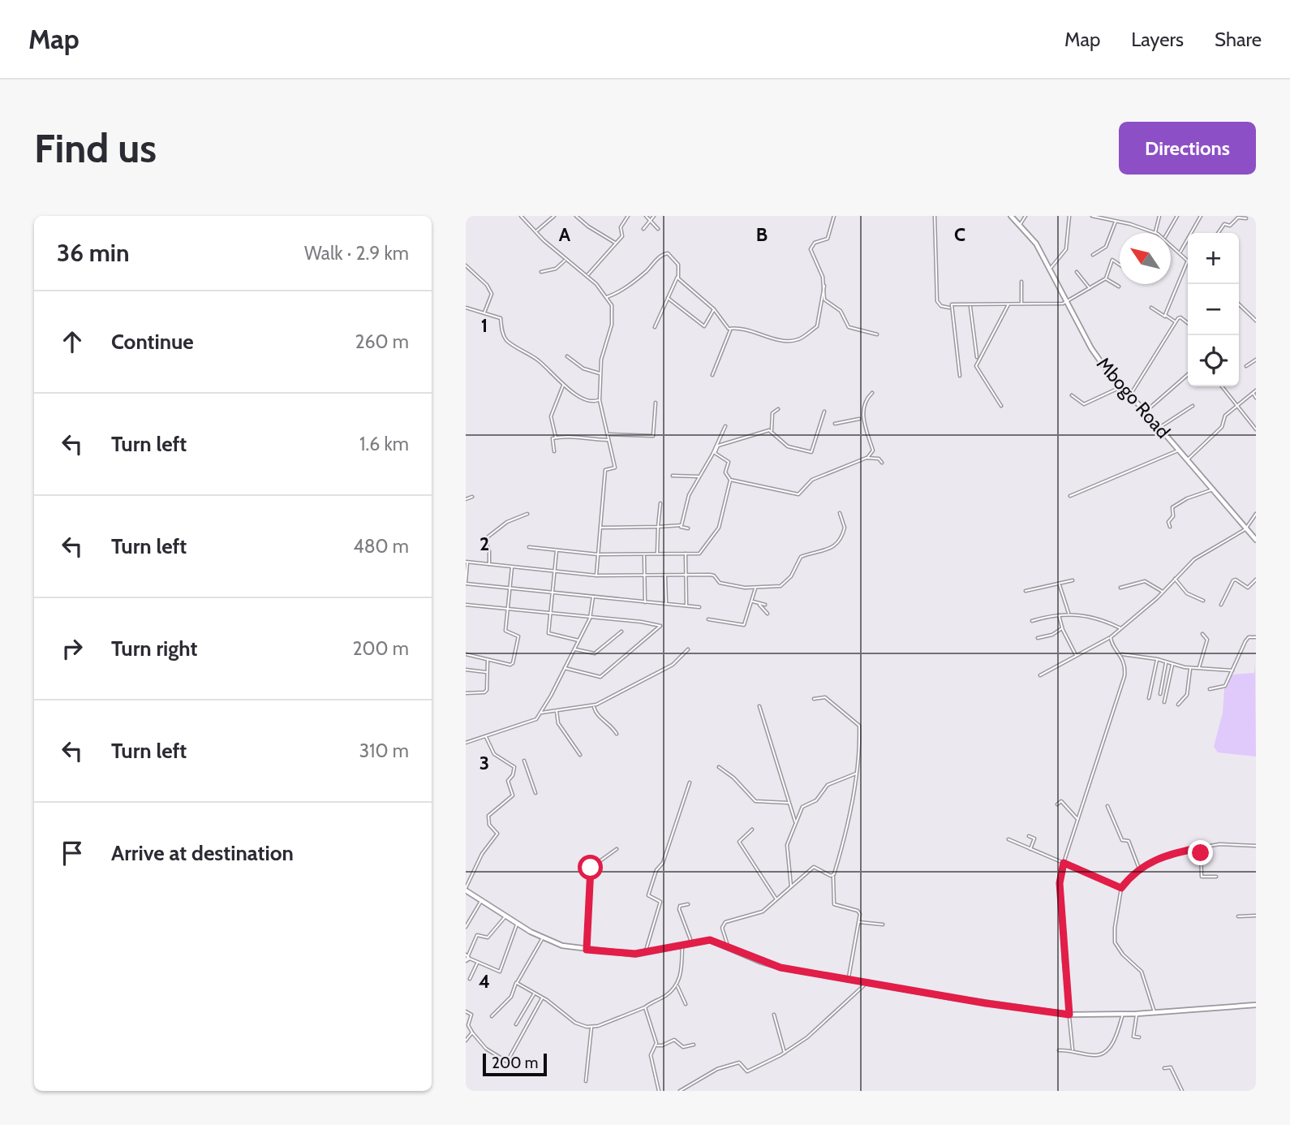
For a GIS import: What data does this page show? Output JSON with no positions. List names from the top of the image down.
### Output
{
  "streets": {
    "street": ["Mbogo Road"]
  },
  "scale_bar": "200 m",
  "north": "top left",
  "page": {
    "header": "Map",
    "nav": ["Map", "Layers", "Share"],
    "buttons": "Directions",
    "title": "Find us",
    "heading": ["36 min", "Walk · 2.9 km"],
    "map_buttons": ["+", "−"],
    "list": [
      ["Continue", "260 m"],
      ["Turn left", "1.6 km"],
      ["Turn left", "480 m"],
      ["Turn right", "200 m"],
      ["Turn left", "310 m"],
      "Arrive at destination"
    ],
    "scale": "200 m"
  },
  "grid": {
    "columns": ["A", "B", "C"],
    "rows": [
      "1",
      "2",
      "3",
      "4"
    ]
  }
}
